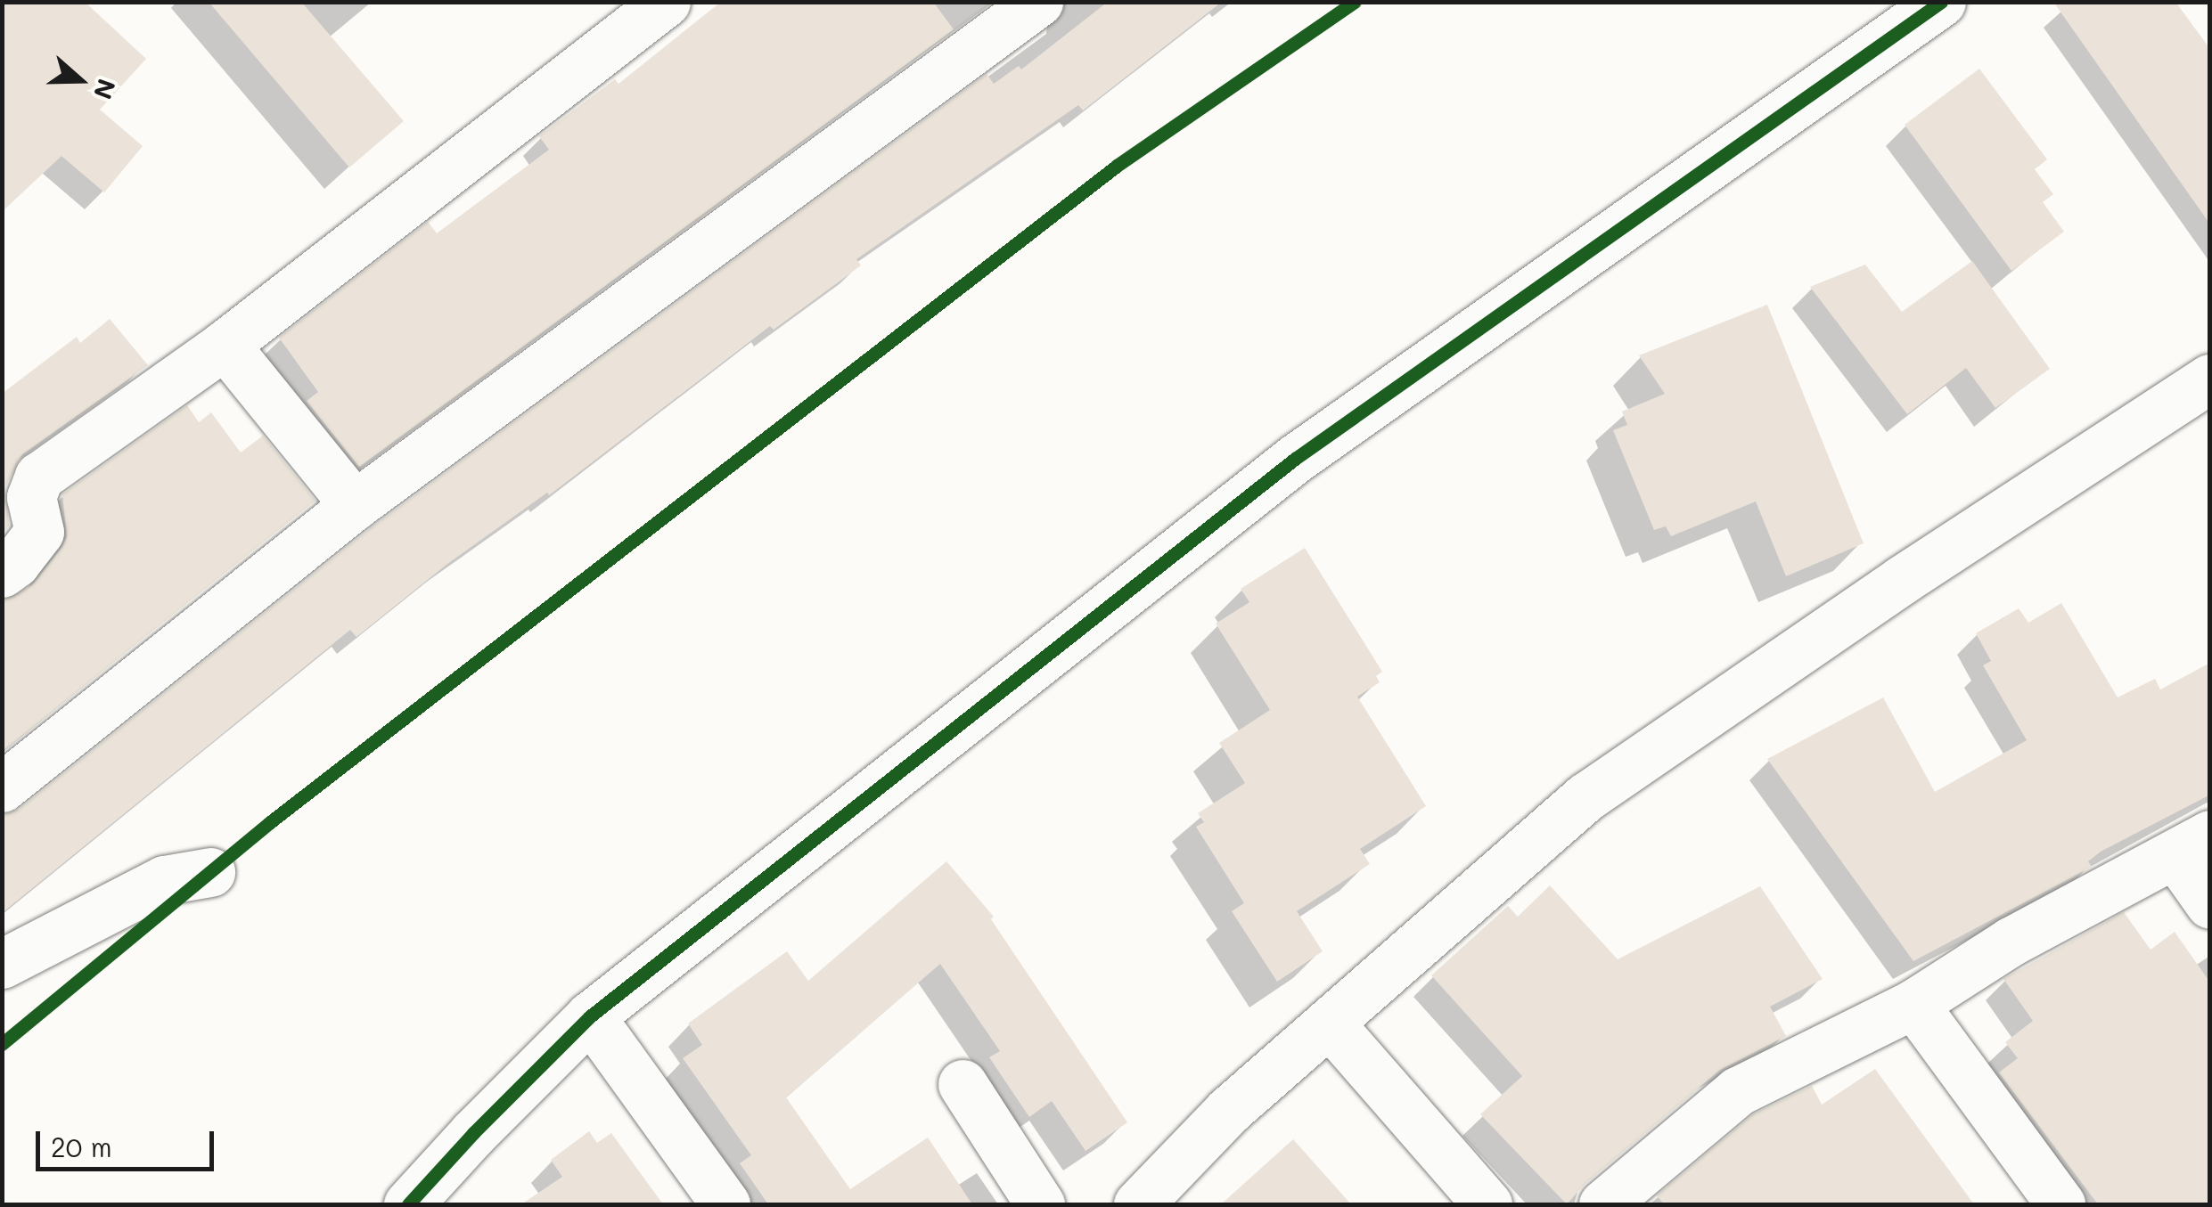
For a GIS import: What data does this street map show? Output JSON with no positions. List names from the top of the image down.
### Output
{
  "scale_bar": "20 m",
  "north": "right"
}
